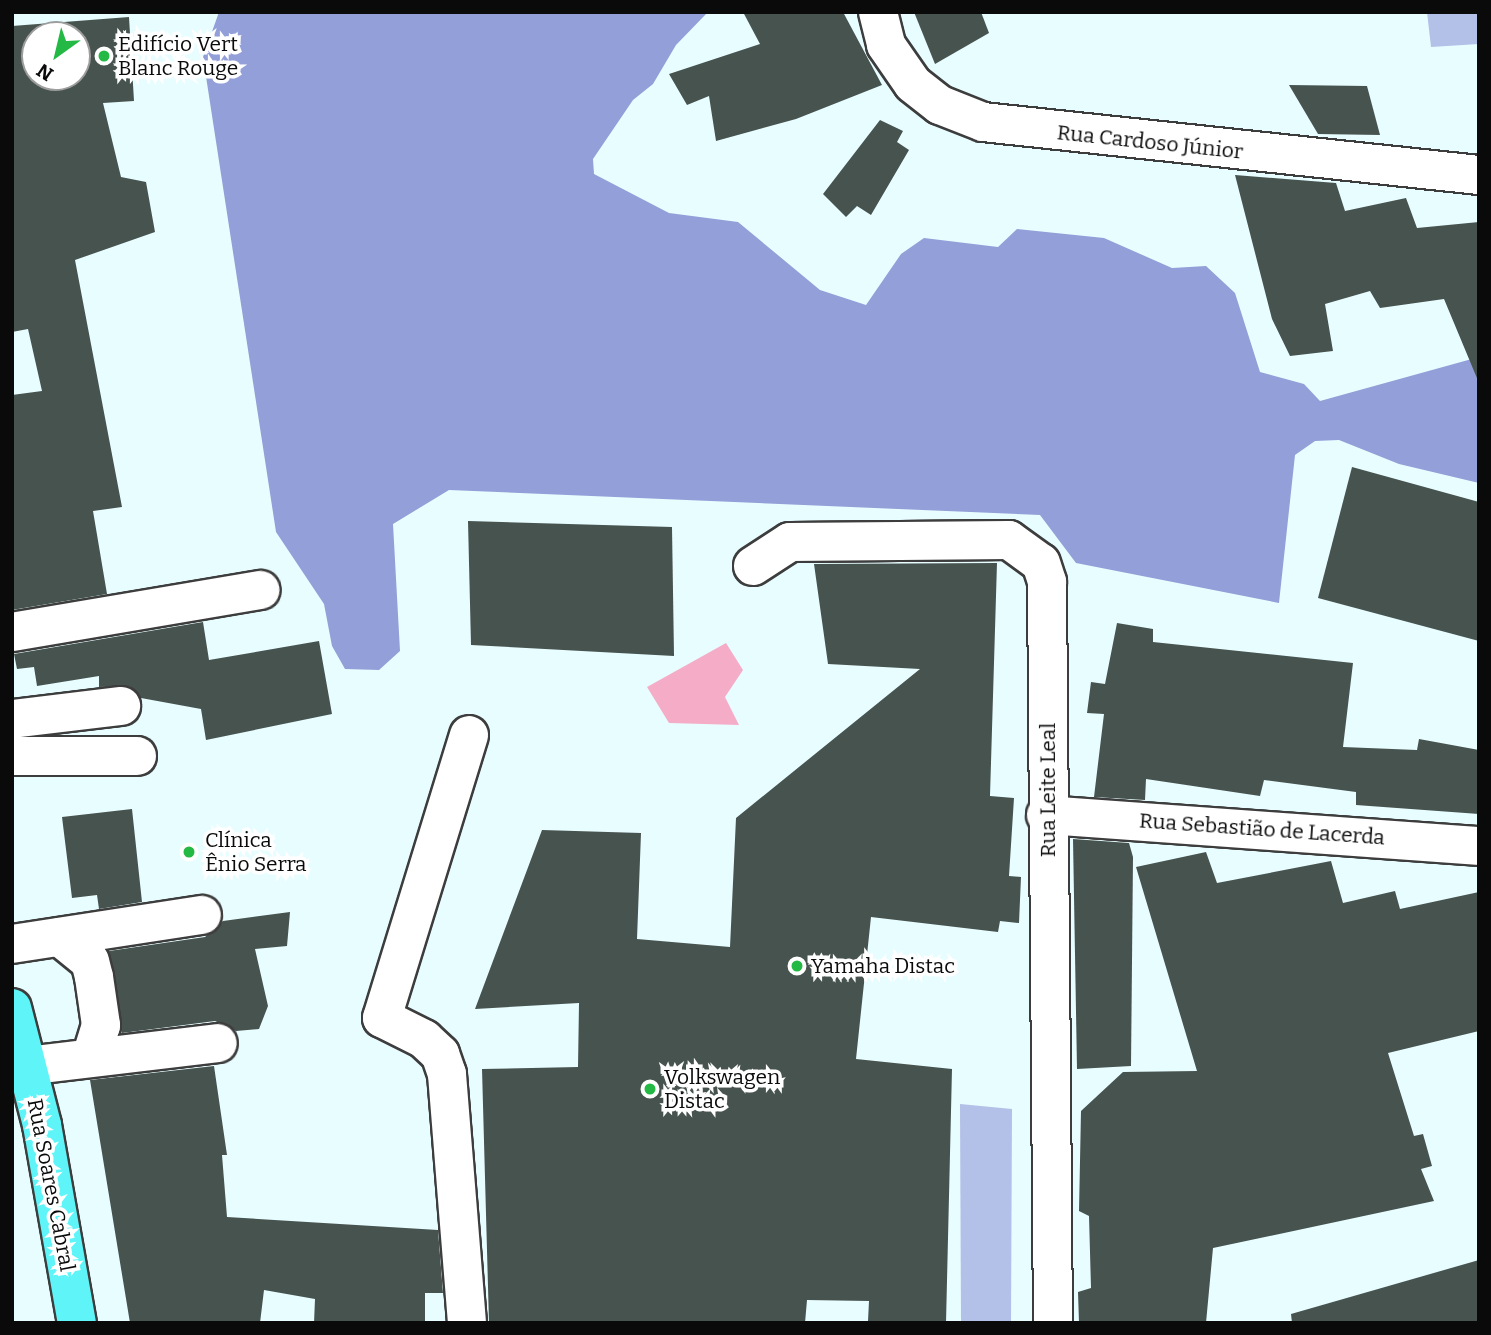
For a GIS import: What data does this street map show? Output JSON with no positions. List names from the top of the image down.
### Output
{
  "streets": {
    "main road": ["Rua Soares Cabral"],
    "street": ["Rua Cardoso Júnior", "Rua Leite Leal", "Rua Sebastião de Lacerda"]
  },
  "crossings": [
    ["Rua Leite Leal", "Rua Sebastião de Lacerda"]
  ],
  "places": [
    "Edifício Vert Blanc Rouge",
    "Clínica Ênio Serra",
    "Yamaha Distac",
    "Volkswagen Distac"
  ],
  "north": "bottom left"
}
